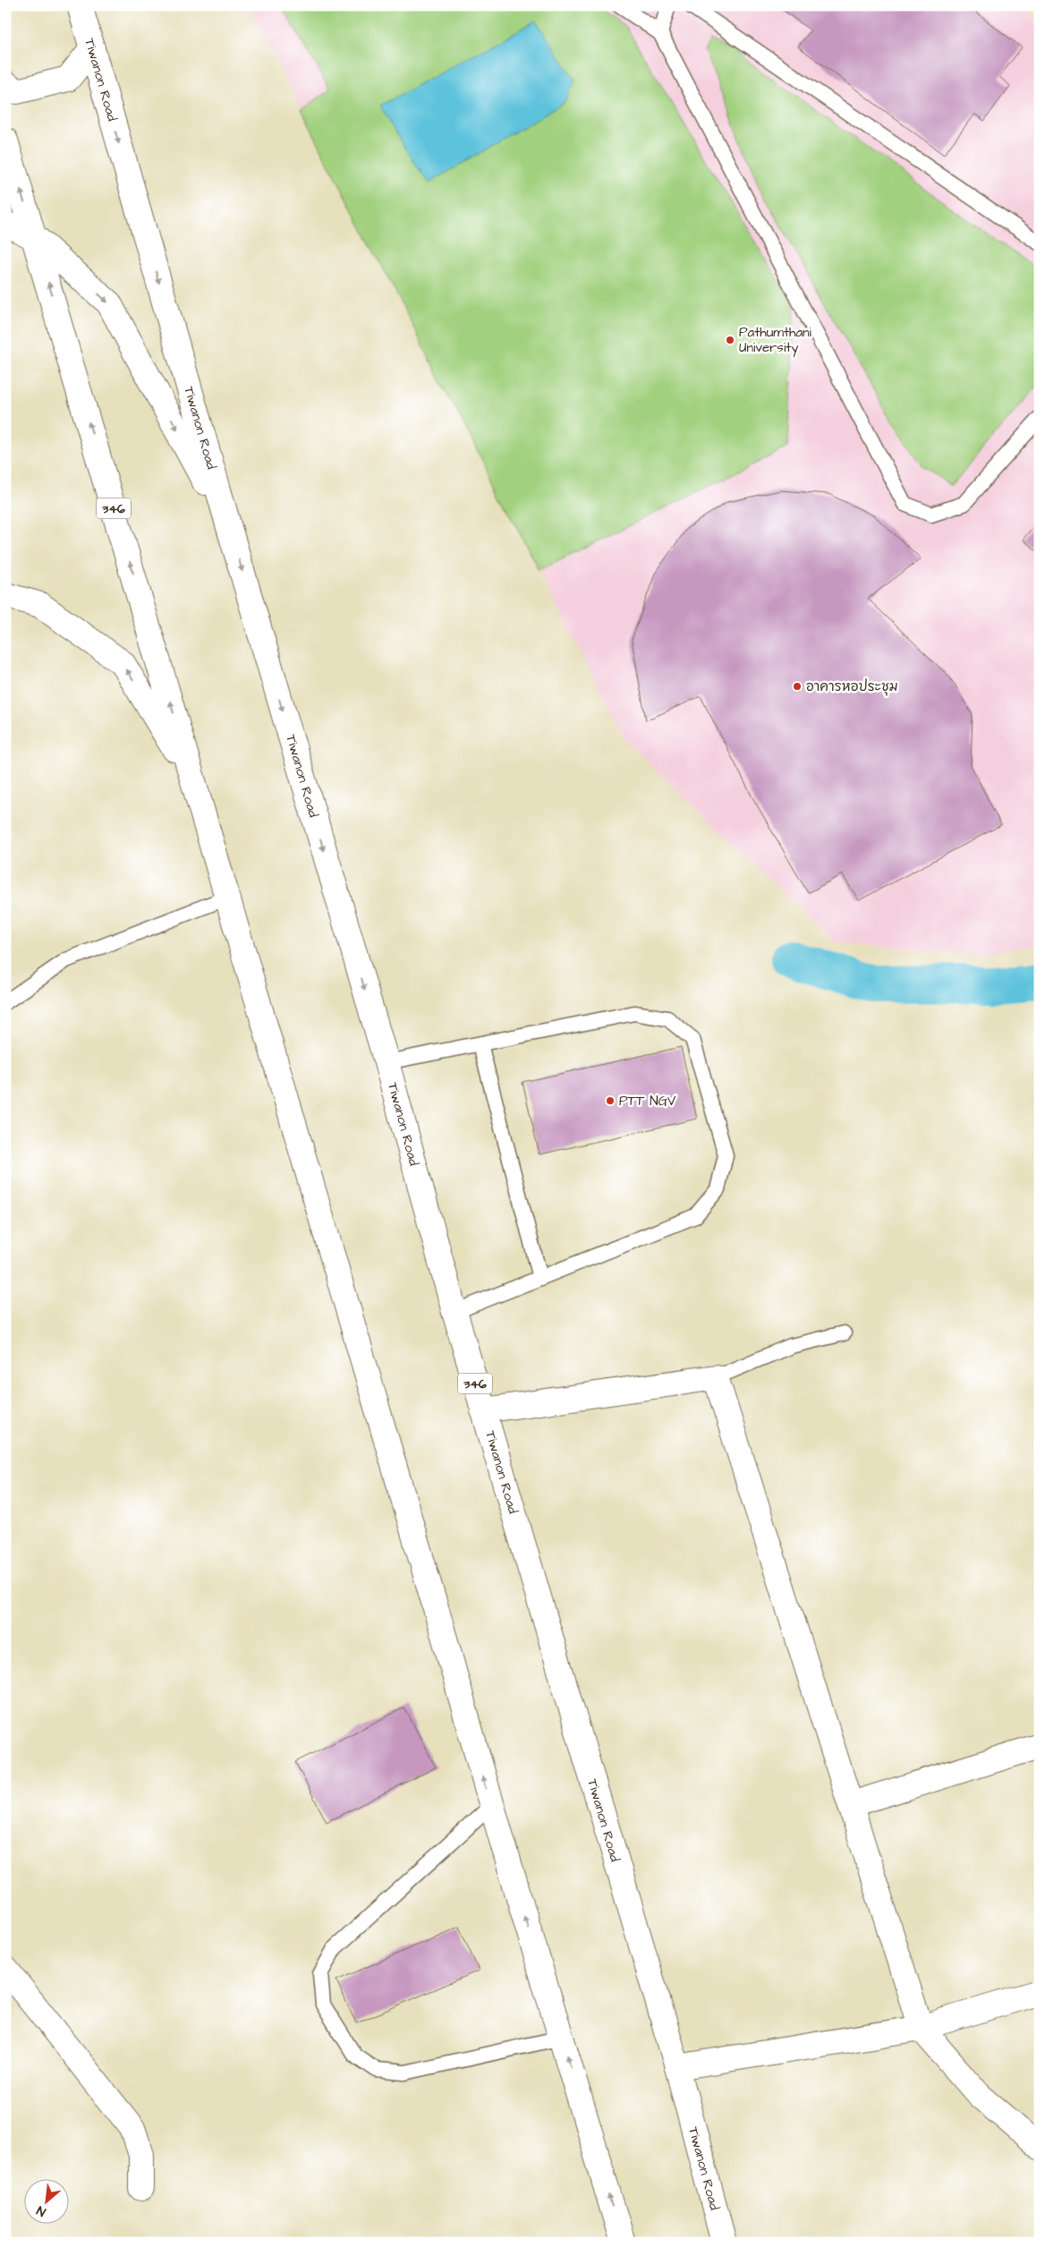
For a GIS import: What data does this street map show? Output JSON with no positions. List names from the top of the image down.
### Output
{
  "streets": {
    "main road": ["Tiwanon Road", "346"]
  },
  "places": ["Pathumthani University", "อาคารหอประชุม", "PTT NGV"],
  "north": "bottom left"
}
